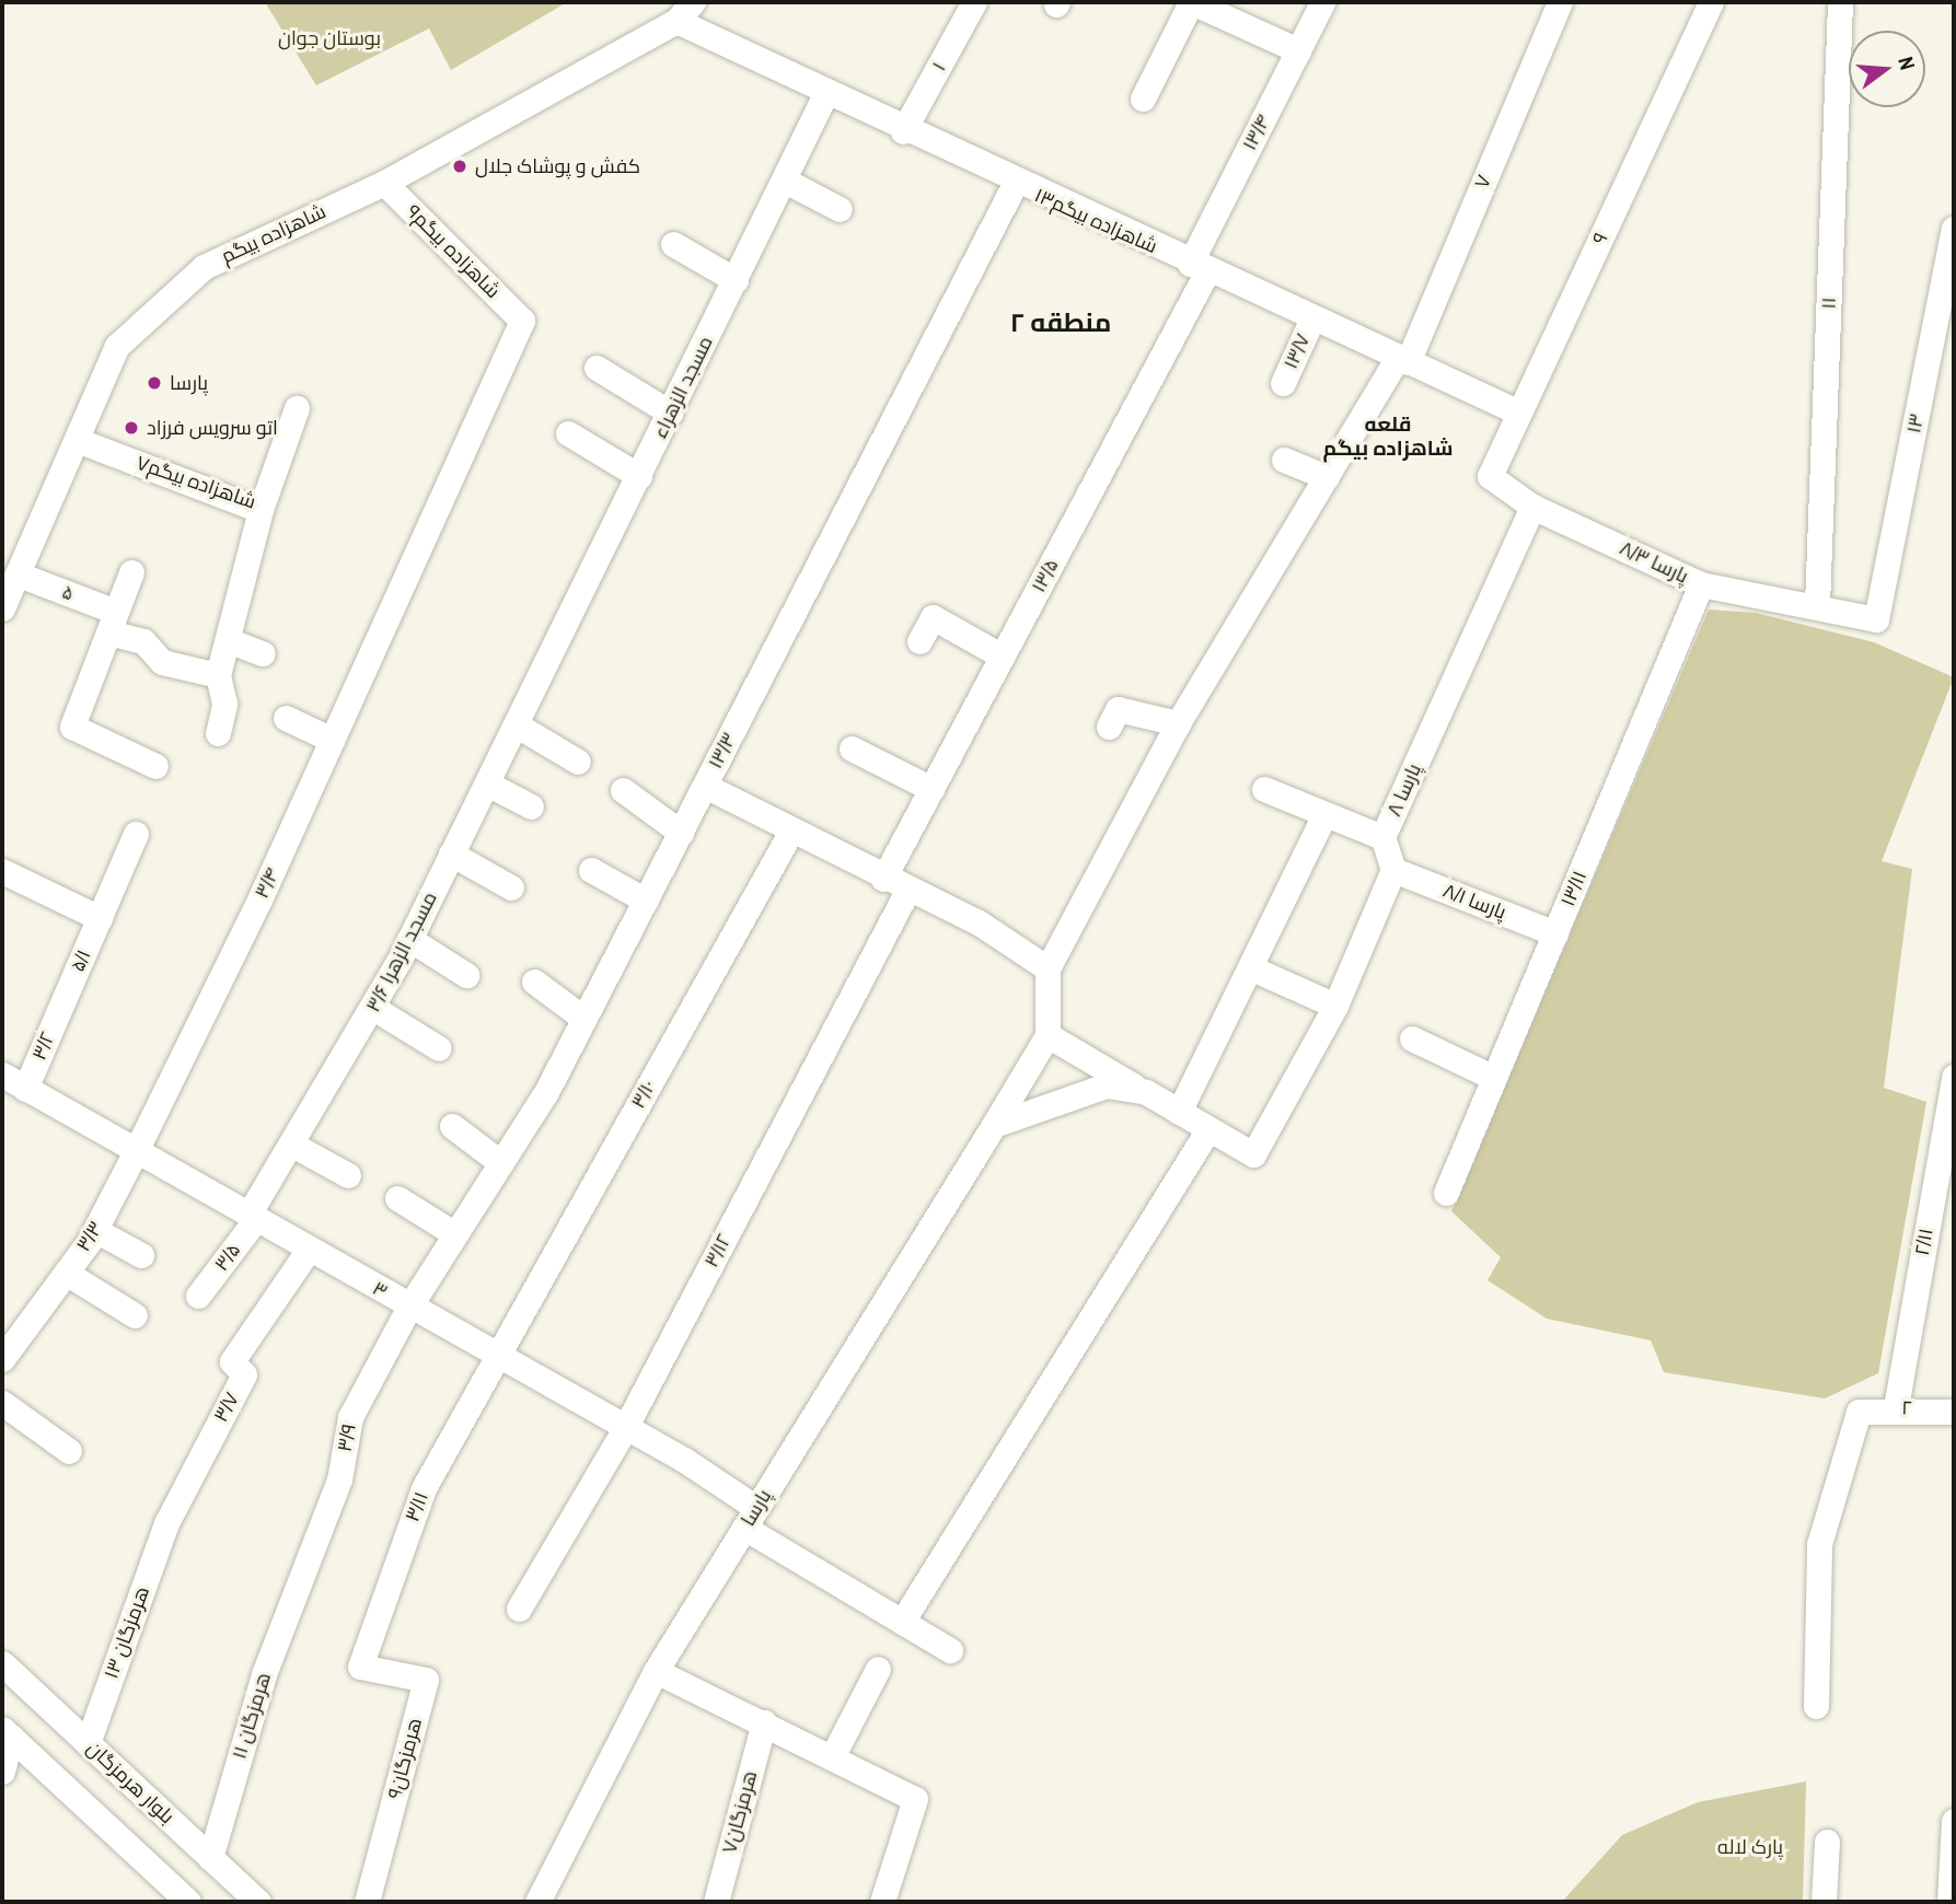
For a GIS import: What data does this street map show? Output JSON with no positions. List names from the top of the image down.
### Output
{
  "streets": {
    "street": [
      "۱",
      "۱۳/۴",
      "۷",
      "شاهزاده بیگم۱۳",
      "شاهزاده بیگم",
      "۹",
      "شاهزاده بیگم۹",
      "۱۱",
      "۱۳/۷",
      "مسجد الزهراء",
      "۱۳",
      "شاهزاده بیگم۷",
      "۸/۳ پارسا",
      "۱۳/۵",
      "۵",
      "۱۳/۳",
      "۸ پارسا",
      "۳/۴",
      "۱۳/۱۱",
      "۸/۱ پارسا",
      "مسجد الزهرا ۳/۶",
      "۵/۱",
      "۳/۲",
      "۳/۱۰",
      "۳/۳",
      "۲/۱۱",
      "۳/۱۲",
      "۳/۵",
      "۳",
      "۳/۷",
      "۲",
      "۳/۹",
      "۳/۱۱",
      "پارسا",
      "هرمزگان ۱۳",
      "هرمزگان ۱۱",
      "هرمزگان۹",
      "بلوار هرمزگان",
      "هرمزگان۷"
    ]
  },
  "crossings": [
    ["۱", "شاهزاده بیگم۱۳"],
    ["۱۳/۴", "شاهزاده بیگم۱۳"],
    ["۱۳/۴", "۱۳/۵"],
    ["۷", "شاهزاده بیگم۱۳"],
    ["شاهزاده بیگم۱۳", "شاهزاده بیگم"],
    ["شاهزاده بیگم۱۳", "۹"],
    ["شاهزاده بیگم۱۳", "۱۳/۷"],
    ["شاهزاده بیگم۱۳", "مسجد الزهراء"],
    ["شاهزاده بیگم۱۳", "۱۳/۵"],
    ["شاهزاده بیگم۱۳", "۱۳/۳"],
    ["شاهزاده بیگم", "شاهزاده بیگم۹"],
    ["شاهزاده بیگم", "شاهزاده بیگم۷"],
    ["شاهزاده بیگم", "۵"],
    ["۹", "۸/۳ پارسا"],
    ["شاهزاده بیگم۹", "۳/۴"],
    ["۱۱", "۸/۳ پارسا"],
    ["مسجد الزهراء", "مسجد الزهرا ۳/۶"],
    ["۱۳", "۸/۳ پارسا"],
    ["۸/۳ پارسا", "۸ پارسا"],
    ["۸/۳ پارسا", "۱۳/۱۱"],
    ["۱۳/۳", "۳"],
    ["۱۳/۳", "۳/۹"],
    ["۸ پارسا", "۸/۱ پارسا"],
    ["۳/۴", "۳/۳"],
    ["۳/۴", "۳"],
    ["۱۳/۱۱", "۸/۱ پارسا"],
    ["مسجد الزهرا ۳/۶", "۳/۵"],
    ["مسجد الزهرا ۳/۶", "۳"],
    ["۵/۱", "۳/۲"],
    ["۳/۲", "۳"],
    ["۳/۱۰", "۳"],
    ["۳/۱۰", "۳/۱۱"],
    ["۳/۳", "۳"],
    ["۲/۱۱", "۲"],
    ["۳/۱۲", "۳"],
    ["۳/۵", "۳"],
    ["۳", "۳/۹"],
    ["۳", "۳/۱۱"],
    ["۳", "پارسا"],
    ["۳/۷", "هرمزگان ۱۳"],
    ["۳/۹", "هرمزگان ۱۱"],
    ["۳/۱۱", "هرمزگان۹"],
    ["هرمزگان ۱۳", "بلوار هرمزگان"],
    ["هرمزگان ۱۱", "بلوار هرمزگان"]
  ],
  "districts": ["منطقه ۲", "قلعه شاهزاده بیگم"],
  "parks": ["بوستان جوان", "پارک لاله"],
  "places": ["کفش و پوشاک جلال", "پارسا", "اتو سرویس فرزاد"],
  "north": "right"
}
